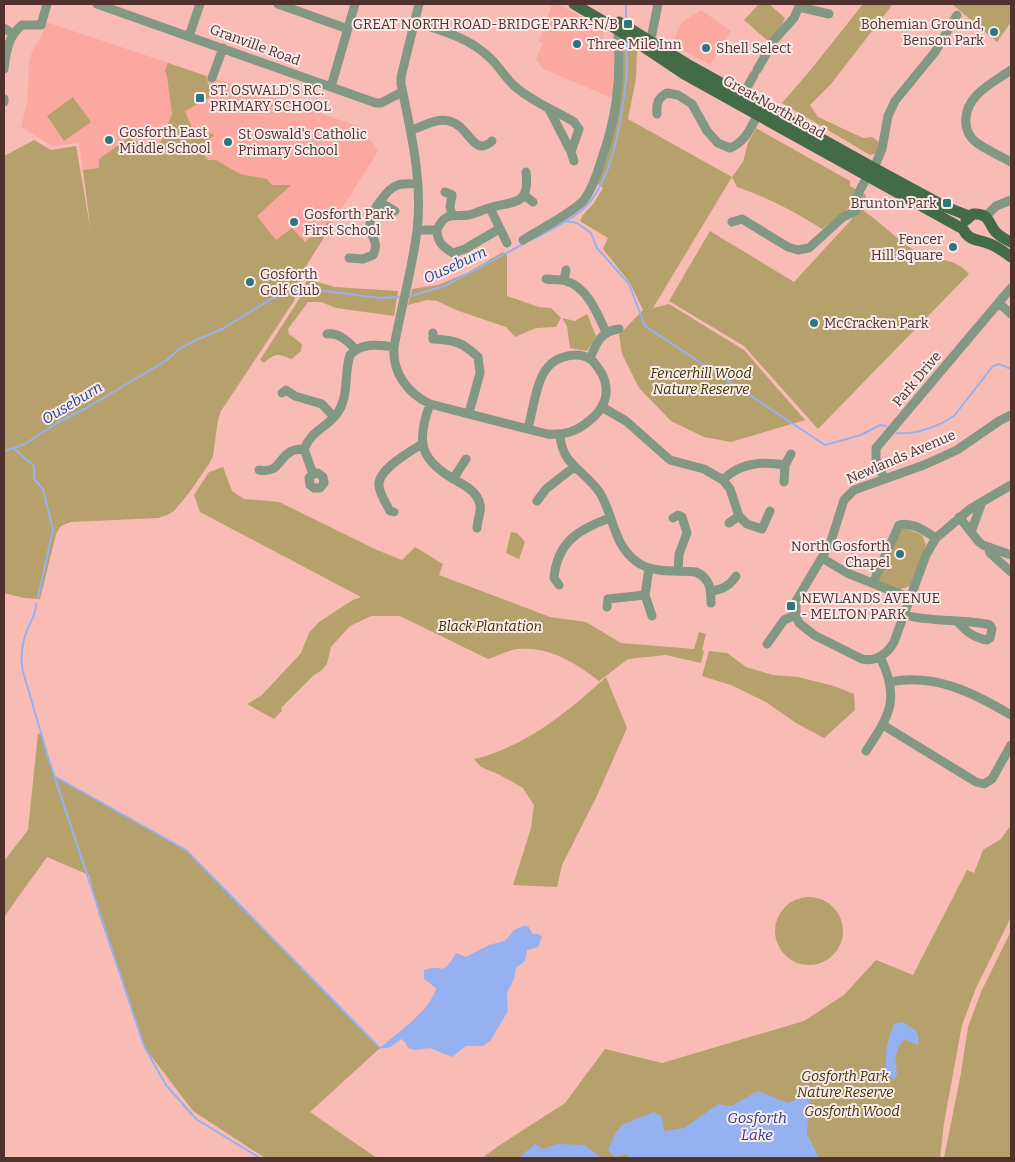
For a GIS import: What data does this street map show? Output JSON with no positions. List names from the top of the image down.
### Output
{
  "streets": {
    "main road": ["Great North Road"],
    "street": ["Granville Road", "Park Drive", "Newlands Avenue"]
  },
  "crossings": [
    ["Park Drive", "Newlands Avenue"]
  ],
  "water": ["Ouseburn", "Gosforth Lake"],
  "parks": [
    "Fencerhill Wood Nature Reserve",
    "Black Plantation",
    "Gosforth Park Nature Reserve",
    "Gosforth Wood"
  ],
  "places": {
    "transit": [
      "GREAT NORTH ROAD-BRIDGE PARK-N/B",
      "ST. OSWALD'S RC. PRIMARY SCHOOL",
      "Brunton Park",
      "NEWLANDS AVENUE - MELTON PARK"
    ],
    "other": [
      "Bohemian Ground, Benson Park",
      "Three Mile Inn",
      "Shell Select",
      "Gosforth East Middle School",
      "St Oswald's Catholic Primary School",
      "Gosforth Park First School",
      "Fencer Hill Square",
      "Gosforth Golf Club",
      "McCracken Park",
      "North Gosforth Chapel"
    ]
  }
}
